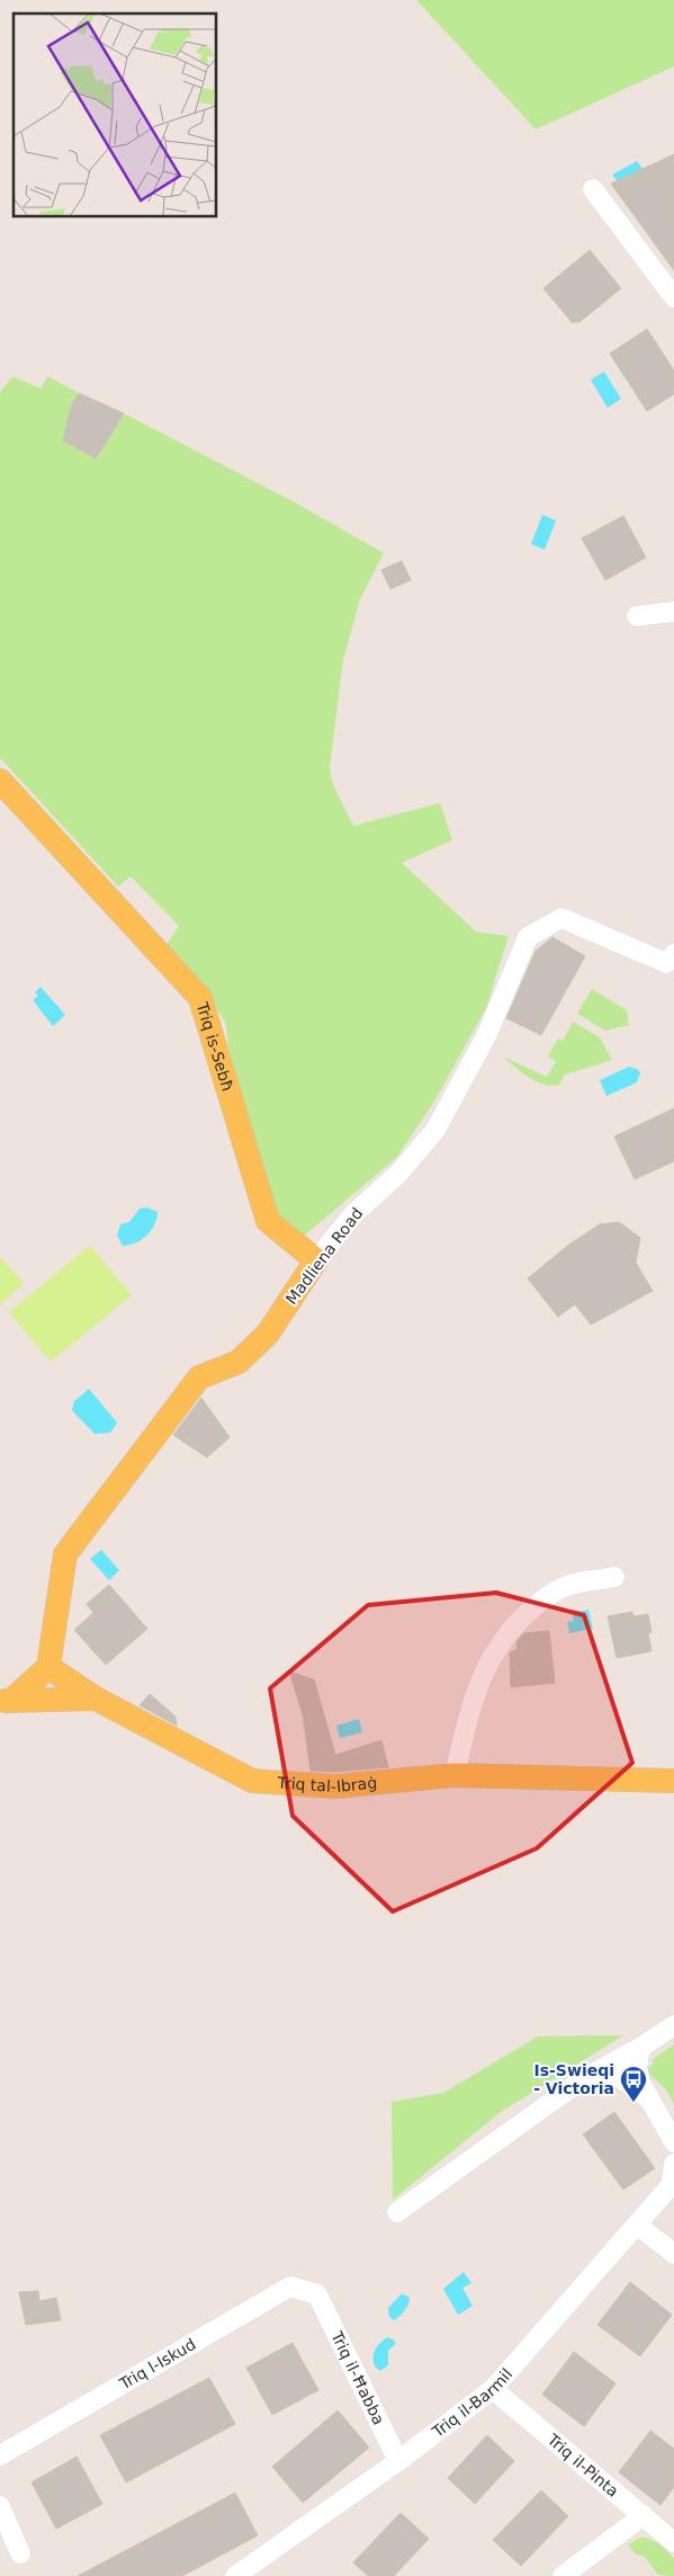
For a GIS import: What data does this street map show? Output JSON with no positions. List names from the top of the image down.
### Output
{
  "streets": {
    "main road": ["Triq is-Sebħ", "Madliena Road", "Triq tal-Ibraġ"],
    "street": [
      "Triq l-Iskud",
      "Triq il-Ħabba",
      "Triq il-Barmil",
      "Triq il-Pinta"
    ]
  },
  "crossings": [
    ["Triq is-Sebħ", "Madliena Road"],
    ["Triq l-Iskud", "Triq il-Ħabba"],
    ["Triq il-Ħabba", "Triq il-Barmil"],
    ["Triq il-Barmil", "Triq il-Pinta"]
  ],
  "places": {
    "bus stop": ["Is-Swieqi - Victoria"]
  }
}
